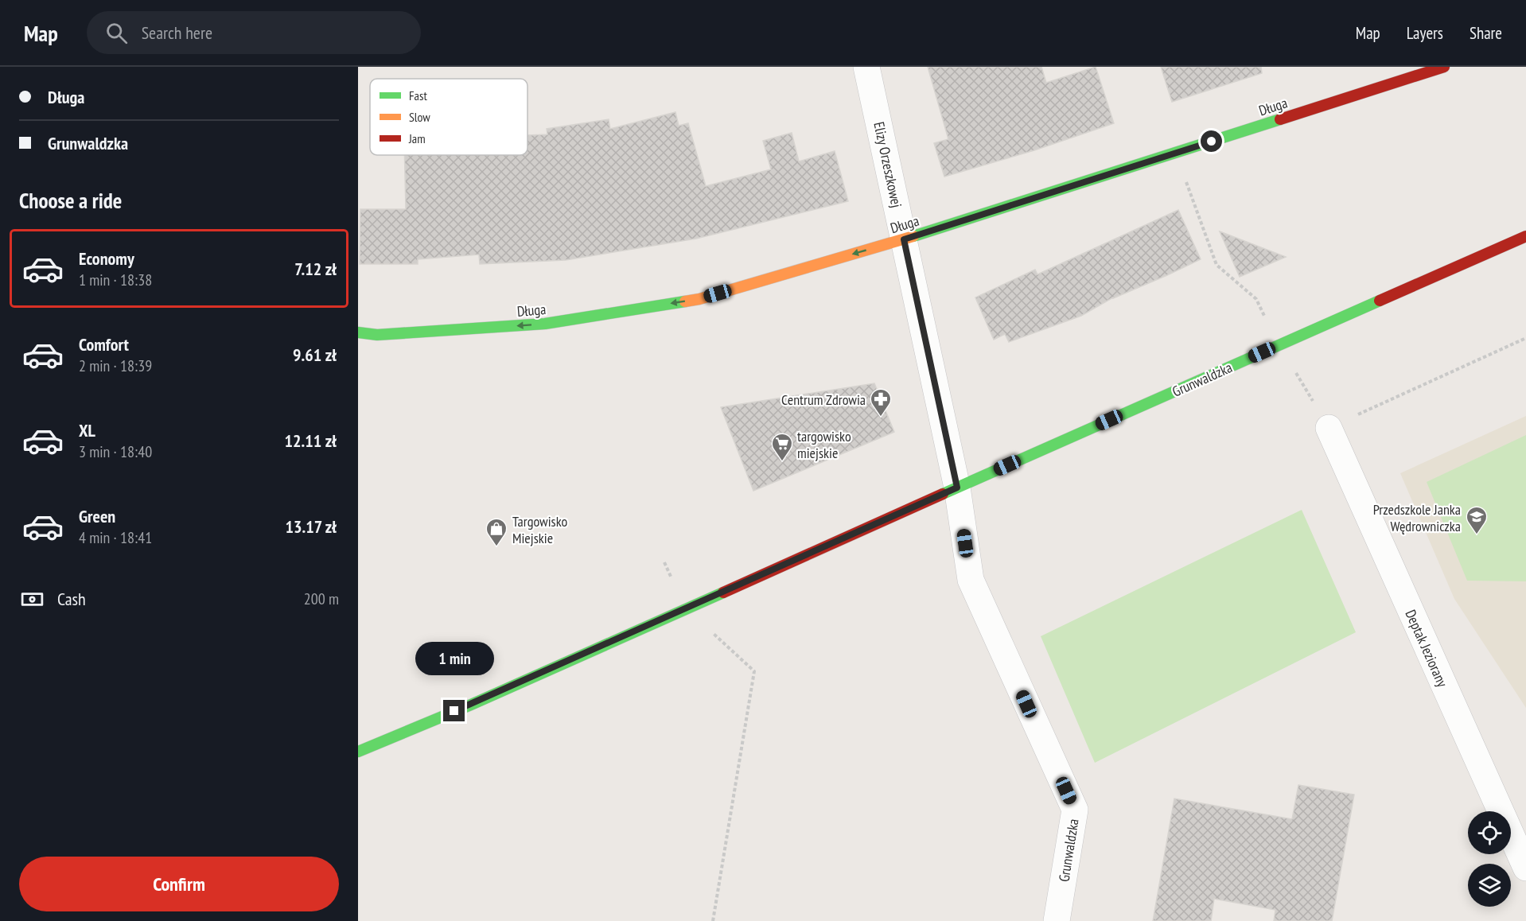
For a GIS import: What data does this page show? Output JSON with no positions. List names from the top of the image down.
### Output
{
  "streets": {
    "main road": ["Długa", "Grunwaldzka"],
    "street": ["Elizy Orzeszkowej", "Deptak Jeziorany"]
  },
  "crossings": [
    ["Długa", "Elizy Orzeszkowej"],
    ["Elizy Orzeszkowej", "Grunwaldzka"]
  ],
  "one_way": ["Długa"],
  "places": {
    "pharmacy": ["Centrum Zdrowia"],
    "supermarket": ["targowisko miejskie"],
    "school or university": ["Przedszkole Janka Wędrowniczka"],
    "shop": ["Targowisko Miejskie"]
  },
  "legend": ["Fast", "Slow", "Jam"],
  "page": {
    "header": "Map",
    "search": "Search here",
    "nav": ["Map", "Layers", "Share"],
    "banner": ["Długa", "Grunwaldzka"],
    "heading": "Choose a ride",
    "list": [
      {
        "name": "Economy",
        "note": "1 min · 18:38",
        "value": "7.12 zł"
      },
      {
        "name": "Comfort",
        "note": "2 min · 18:39",
        "value": "9.61 zł"
      },
      {
        "name": "XL",
        "note": "3 min · 18:40",
        "value": "12.11 zł"
      },
      {
        "name": "Green",
        "note": "4 min · 18:41",
        "value": "13.17 zł"
      }
    ],
    "pay": ["Cash", "200 m"],
    "bubble": "1 min",
    "buttons": "Confirm"
  }
}
